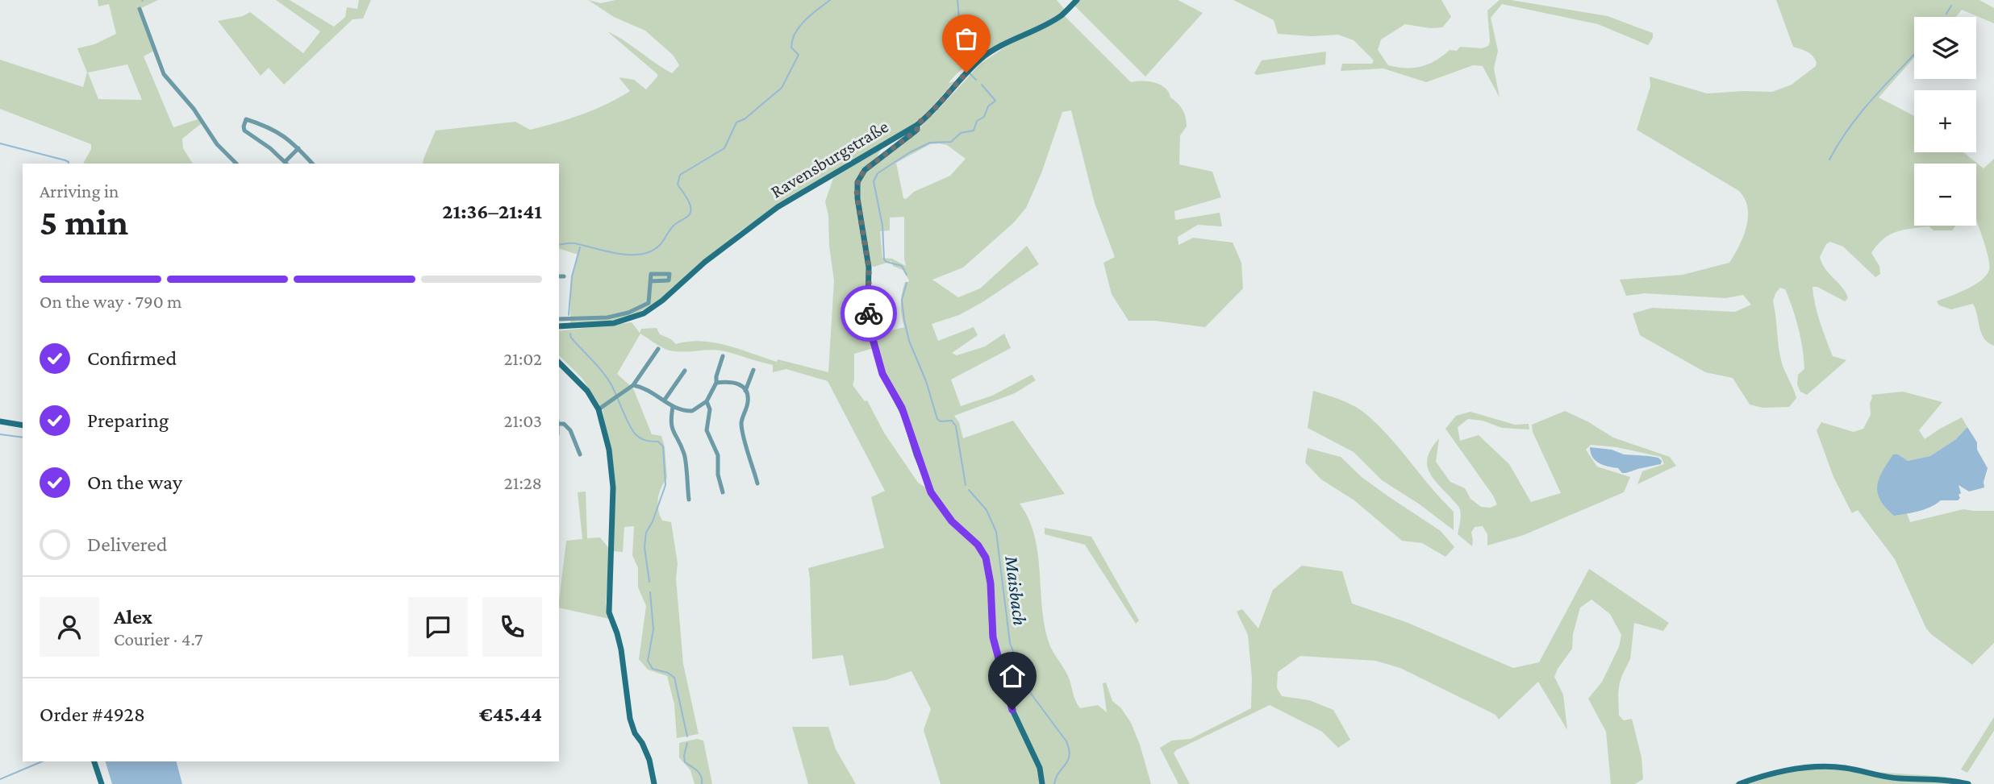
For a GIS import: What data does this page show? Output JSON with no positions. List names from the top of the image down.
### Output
{
  "streets": {
    "street": ["Ravensburgstraße"]
  },
  "water": ["Maisbach"],
  "page": {
    "map_buttons": ["+", "−"],
    "heading": ["5 min", "Arriving in", "21:36–21:41"],
    "panel": [
      "Alex",
      "Courier · 4.7",
      "Order #4928",
      "€45.44"
    ],
    "bar": "On the way · 790 m",
    "list": [
      ["Confirmed", "21:02"],
      ["Preparing", "21:03"],
      ["On the way", "21:28"],
      "Delivered"
    ]
  }
}
